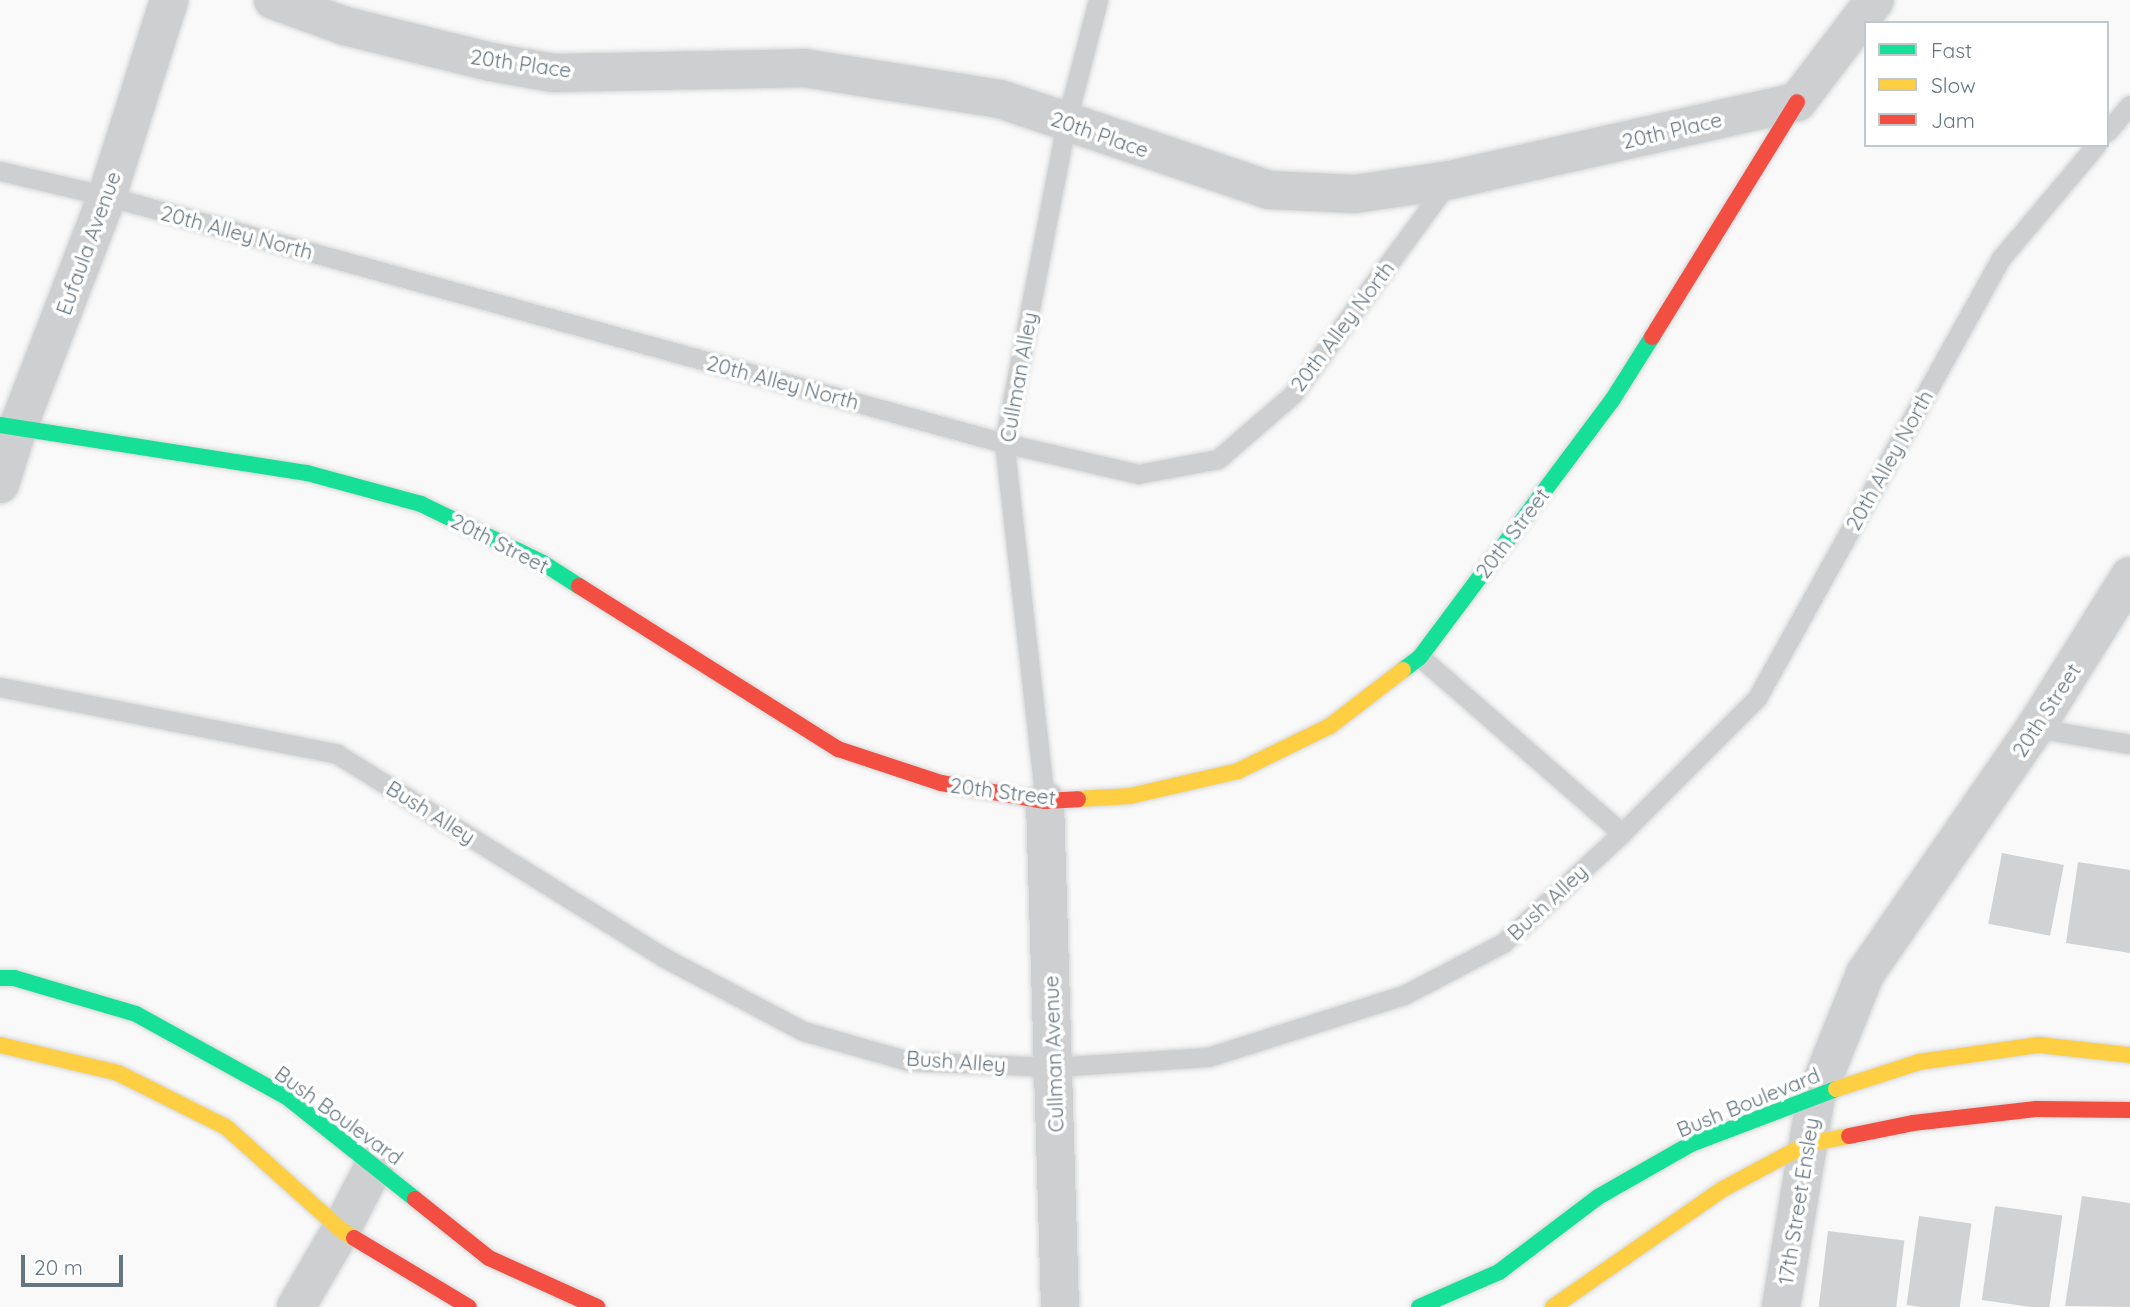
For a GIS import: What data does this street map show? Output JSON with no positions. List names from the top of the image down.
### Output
{
  "streets": {
    "main road": ["20th Street", "Bush Boulevard"],
    "street": [
      "20th Place",
      "Eufaula Avenue",
      "Cullman Avenue",
      "17th Street Ensley"
    ],
    "lane": ["20th Alley North", "Cullman Alley", "Bush Alley"]
  },
  "crossings": [
    ["20th Place", "20th Alley North"],
    ["20th Place", "Cullman Alley"],
    ["20th Place", "20th Street"],
    ["20th Alley North", "Eufaula Avenue"],
    ["20th Alley North", "Cullman Alley"],
    ["20th Alley North", "Bush Alley"],
    ["Eufaula Avenue", "20th Street"],
    ["Cullman Alley", "20th Street"],
    ["Cullman Alley", "Cullman Avenue"],
    ["20th Street", "Cullman Avenue"],
    ["20th Street", "Bush Boulevard"],
    ["20th Street", "17th Street Ensley"],
    ["Bush Alley", "Cullman Avenue"],
    ["Bush Boulevard", "17th Street Ensley"]
  ],
  "legend": ["Fast", "Slow", "Jam"],
  "scale_bar": "20 m"
}
